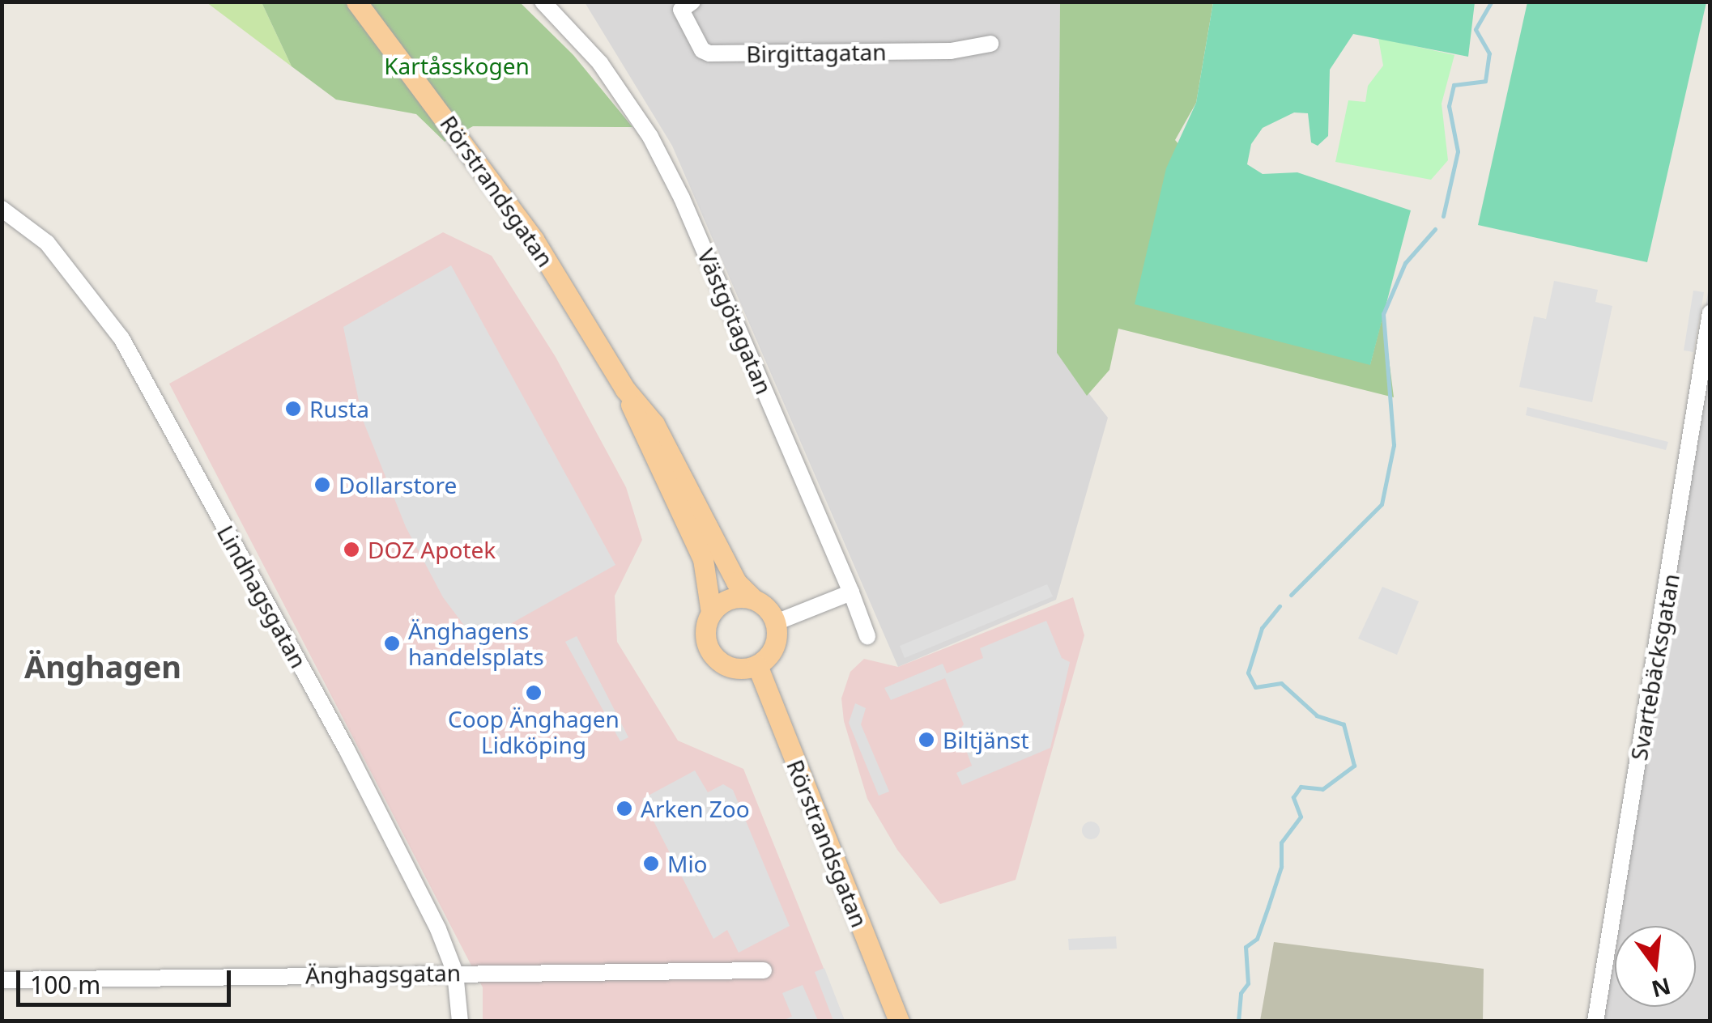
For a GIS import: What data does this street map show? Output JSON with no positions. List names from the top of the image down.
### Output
{
  "streets": {
    "main road": ["Rörstrandsgatan"],
    "street": [
      "Birgittagatan",
      "Västgötagatan",
      "Lindhagsgatan",
      "Svartebäcksgatan",
      "Änghagsgatan"
    ]
  },
  "crossings": [
    ["Lindhagsgatan", "Änghagsgatan"]
  ],
  "districts": ["Änghagen"],
  "parks": ["Kartåsskogen"],
  "places": [
    "Rusta",
    "Dollarstore",
    "DOZ Apotek",
    "Änghagens handelsplats",
    "Coop Änghagen Lidköping",
    "Biltjänst",
    "Arken Zoo",
    "Mio"
  ],
  "scale_bar": "100 m",
  "north": "bottom"
}
